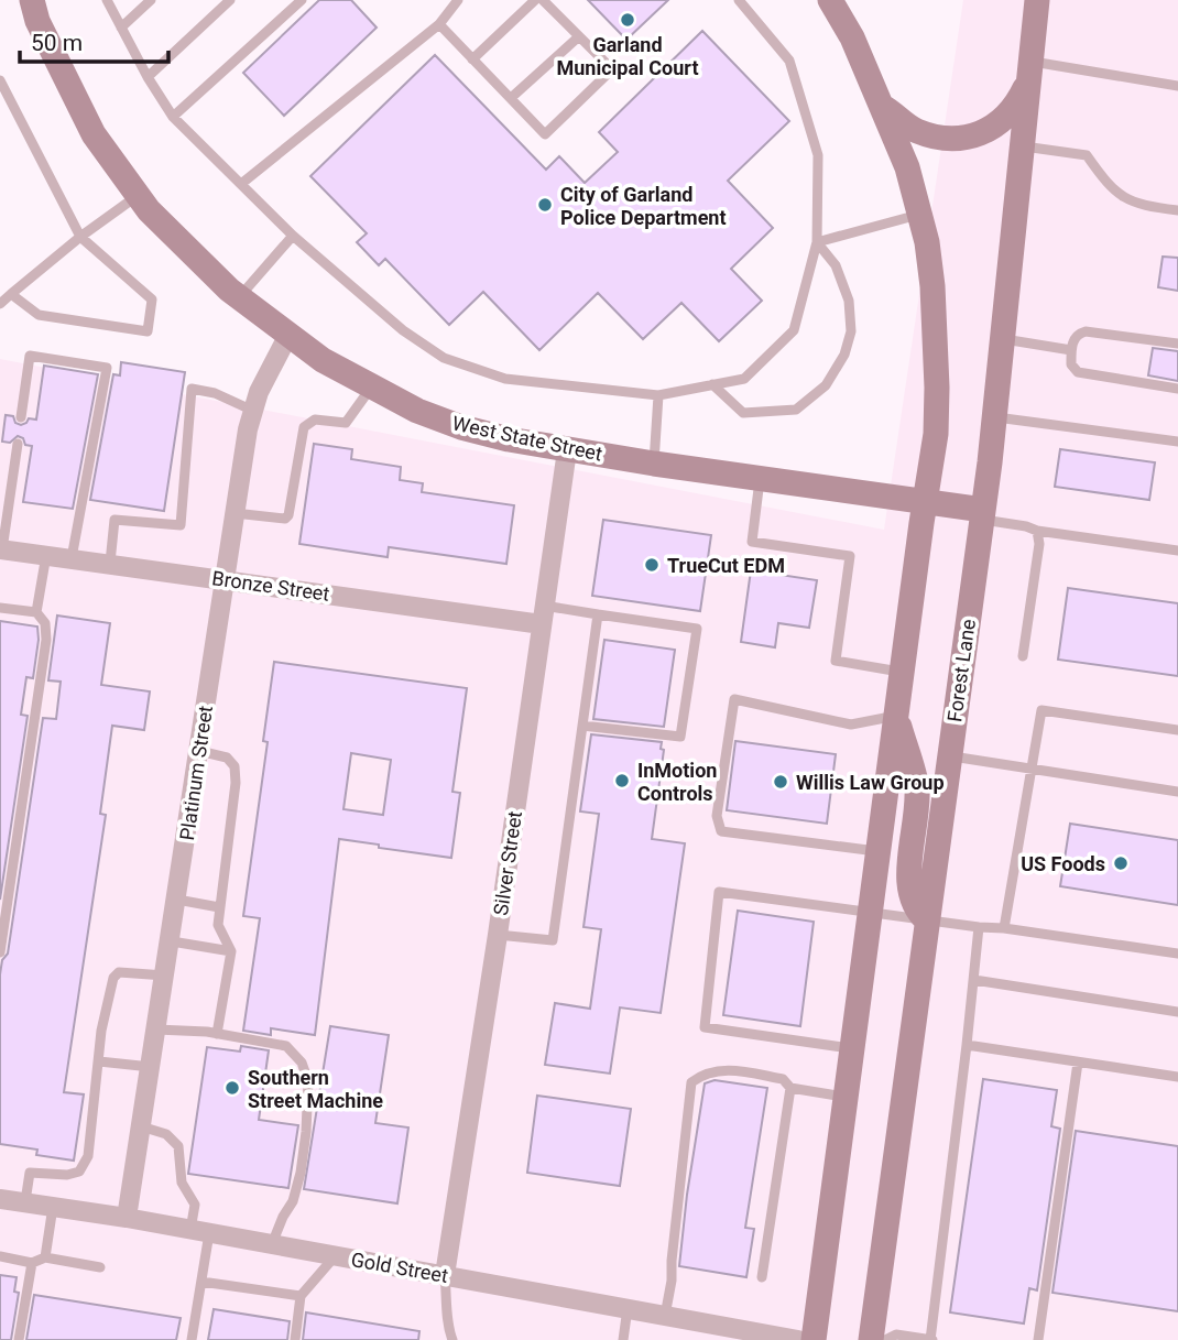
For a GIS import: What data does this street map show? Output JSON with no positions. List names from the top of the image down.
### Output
{
  "streets": {
    "main road": ["West State Street", "Forest Lane"],
    "street": [
      "Bronze Street",
      "Platinum Street",
      "Silver Street",
      "Gold Street"
    ]
  },
  "crossings": [
    ["West State Street", "Forest Lane"],
    ["West State Street", "Platinum Street"],
    ["West State Street", "Silver Street"],
    ["Bronze Street", "Platinum Street"],
    ["Bronze Street", "Silver Street"],
    ["Platinum Street", "Gold Street"],
    ["Silver Street", "Gold Street"]
  ],
  "places": [
    "Garland Municipal Court",
    "City of Garland Police Department",
    "TrueCut EDM",
    "InMotion Controls",
    "Willis Law Group",
    "US Foods",
    "Southern Street Machine"
  ],
  "scale_bar": "50 m"
}
